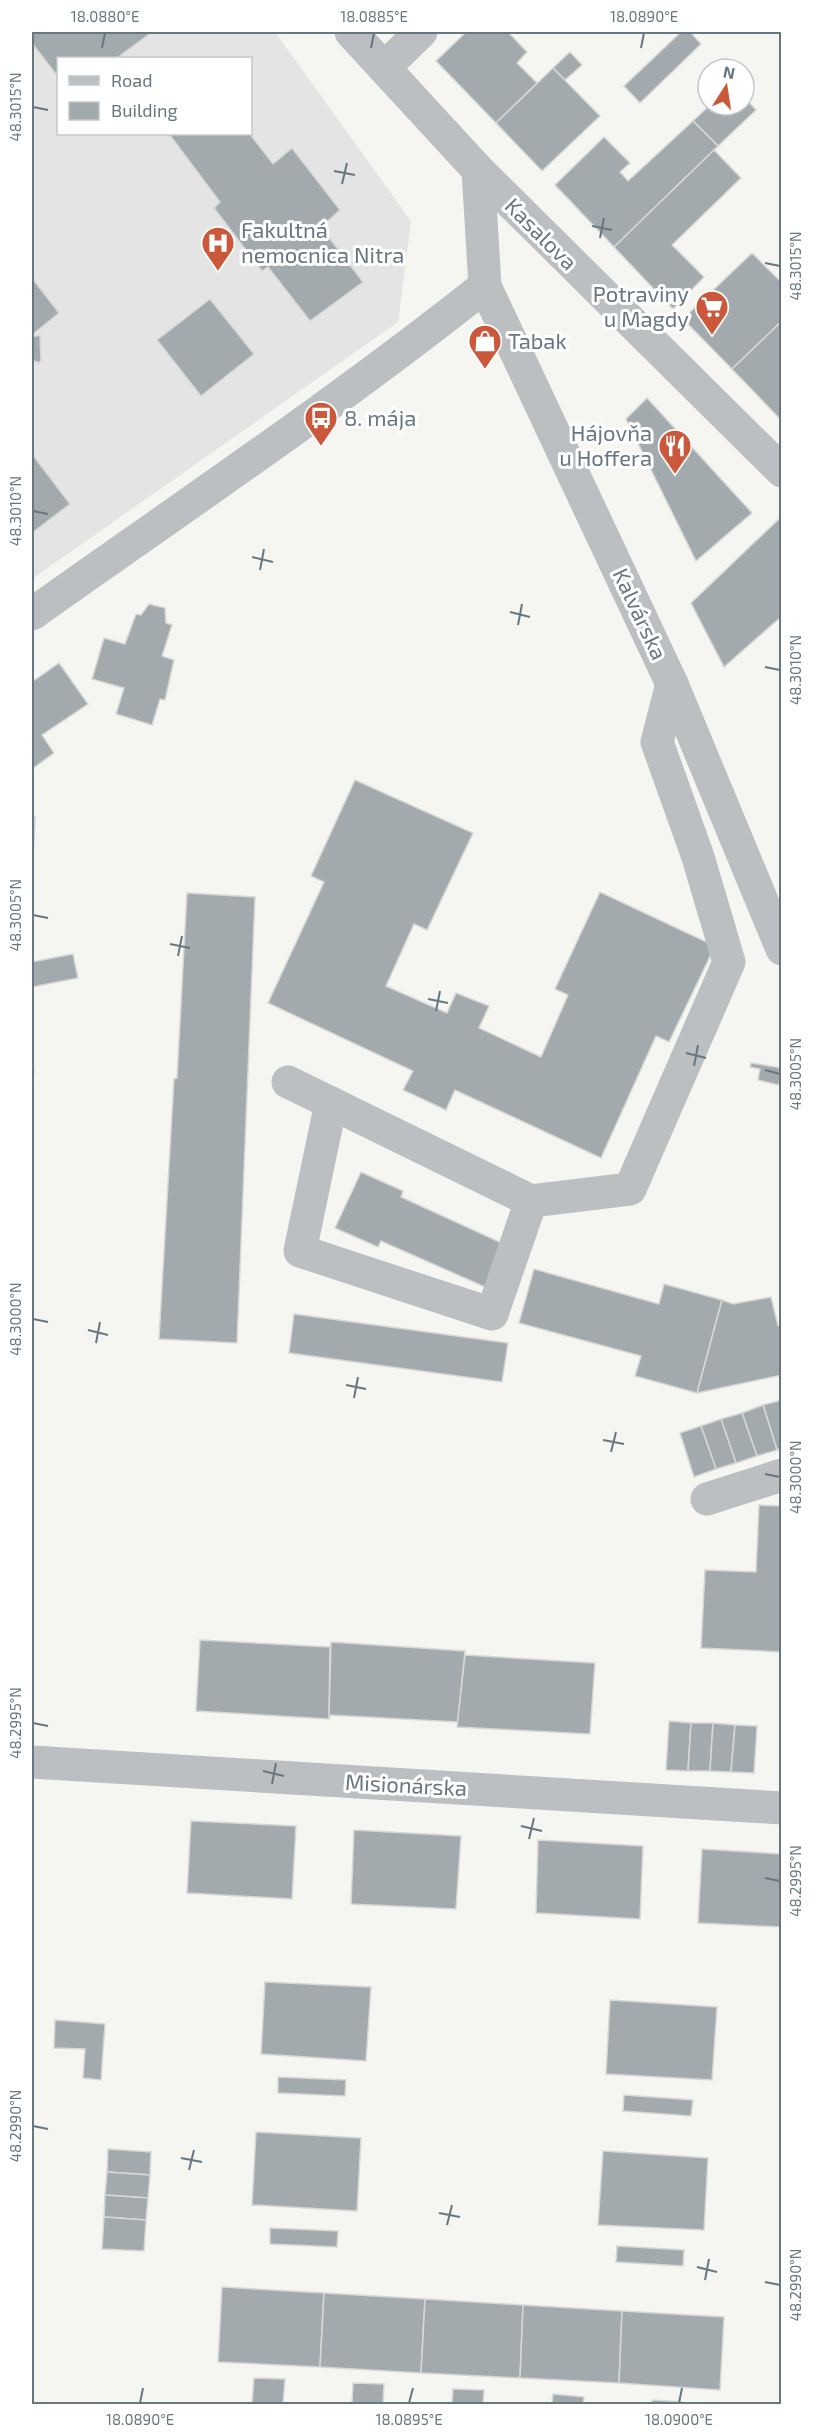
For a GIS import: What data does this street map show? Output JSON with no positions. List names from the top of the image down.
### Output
{
  "streets": {
    "street": ["Kasalova", "Kalvárska", "Misionárska"]
  },
  "places": {
    "hospital": ["Fakultná nemocnica Nitra"],
    "supermarket": ["Potraviny u Magdy"],
    "shop": ["Tabak"],
    "bus stop": ["8. mája"],
    "restaurant": ["Hájovňa u Hoffera"]
  },
  "legend": ["Road", "Building"],
  "north": "top",
  "coordinates": [
    "18.0880°E",
    "18.0885°E",
    "18.0890°E",
    "48.3015°N",
    "48.3010°N",
    "48.3005°N",
    "48.3000°N",
    "48.2995°N",
    "48.2990°N",
    "18.0895°E",
    "18.0900°E"
  ]
}
